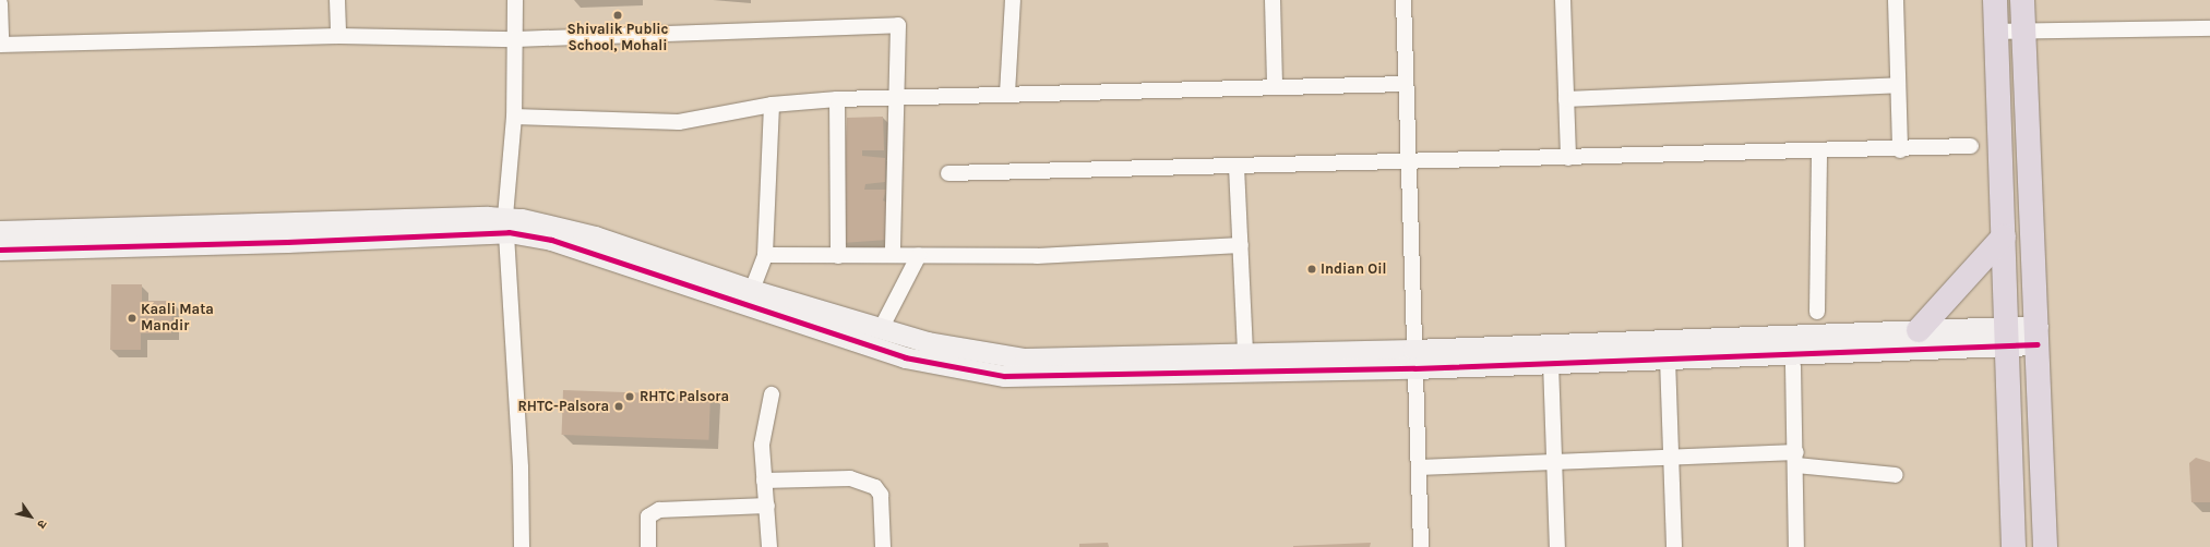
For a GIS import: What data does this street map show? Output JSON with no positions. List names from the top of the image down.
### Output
{
  "places": [
    "Shivalik Public School, Mohali",
    "Indian Oil",
    "Kaali Mata Mandir",
    "RHTC Palsora",
    "RHTC-Palsora"
  ],
  "north": "bottom right"
}
